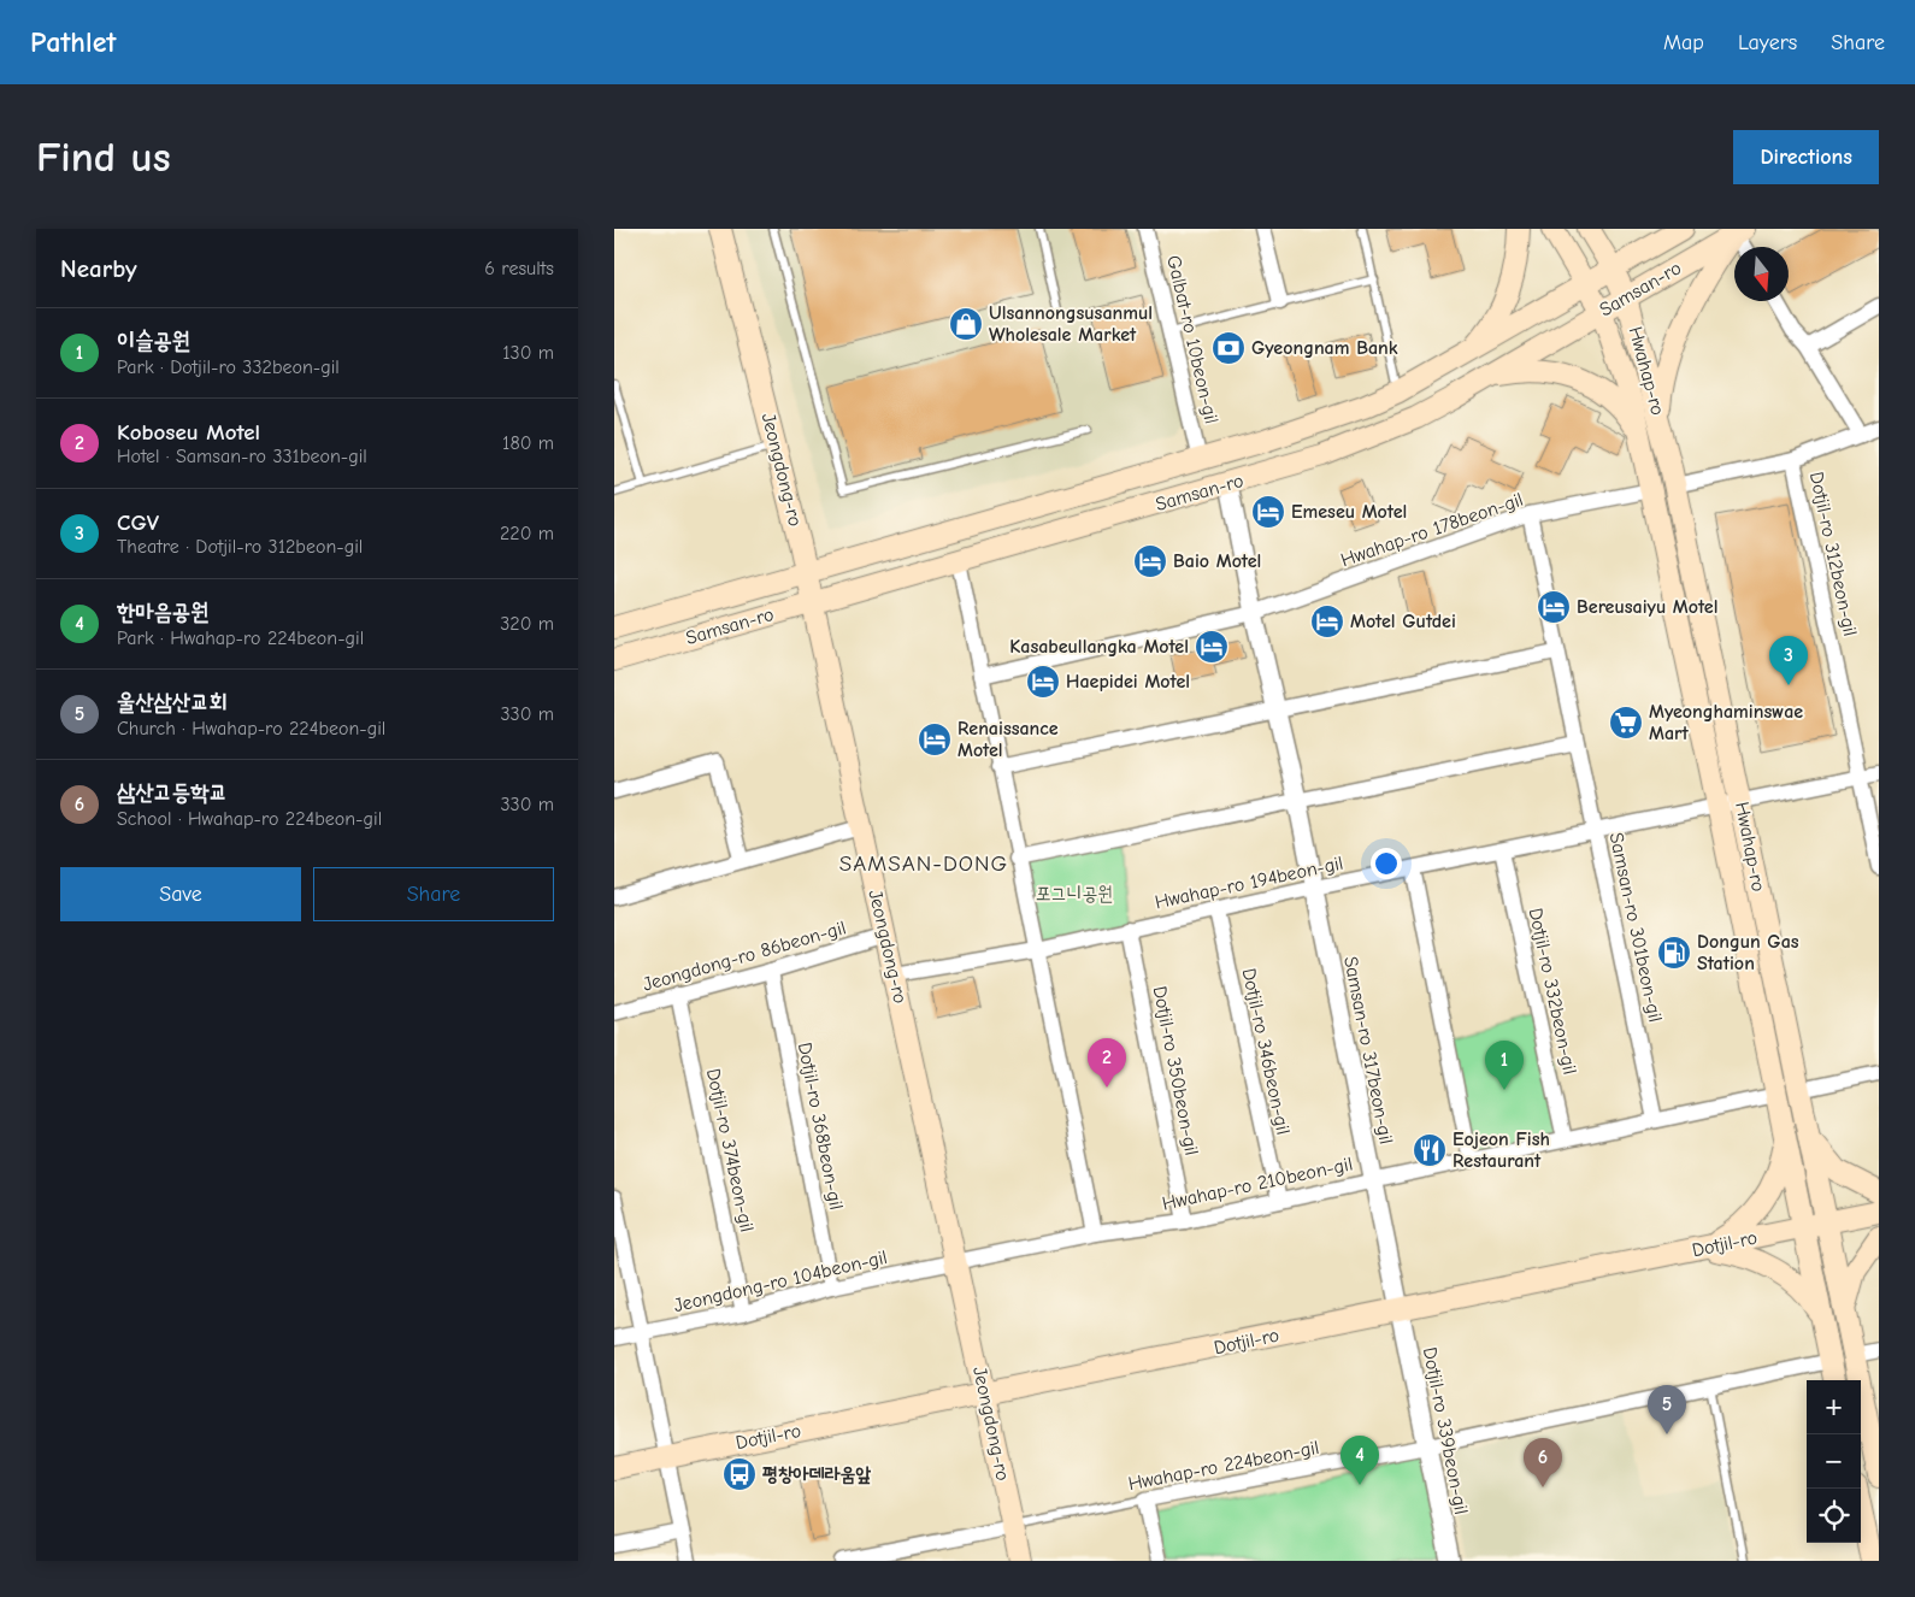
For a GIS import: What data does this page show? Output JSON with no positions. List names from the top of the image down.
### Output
{
  "streets": {
    "main road": [
      "Samsan-ro",
      "Hwahap-ro",
      "Jeongdong-ro",
      "Dotjil-ro"
    ],
    "street": [
      "Galbat-ro 10beon-gil",
      "Hwahap-ro 178beon-gil",
      "Dotjil-ro 312beon-gil",
      "Hwahap-ro 194beon-gil",
      "Samsan-ro 301beon-gil",
      "Jeongdong-ro 86beon-gil",
      "Dotjil-ro 332beon-gil",
      "Samsan-ro 317beon-gil",
      "Dotjil-ro 346beon-gil",
      "Dotjil-ro 350beon-gil",
      "Dotjil-ro 368beon-gil",
      "Dotjil-ro 374beon-gil",
      "Hwahap-ro 210beon-gil",
      "Jeongdong-ro 104beon-gil",
      "Dotjil-ro 339beon-gil",
      "Hwahap-ro 224beon-gil"
    ]
  },
  "crossings": [
    ["Samsan-ro", "Galbat-ro 10beon-gil"],
    ["Samsan-ro", "Hwahap-ro"],
    ["Samsan-ro", "Jeongdong-ro"],
    ["Samsan-ro", "Samsan-ro 317beon-gil"],
    ["Hwahap-ro", "Hwahap-ro 178beon-gil"],
    ["Hwahap-ro", "Hwahap-ro 194beon-gil"],
    ["Hwahap-ro", "Hwahap-ro 210beon-gil"],
    ["Hwahap-ro", "Dotjil-ro"],
    ["Hwahap-ro", "Hwahap-ro 224beon-gil"],
    ["Jeongdong-ro", "Hwahap-ro 194beon-gil"],
    ["Jeongdong-ro", "Jeongdong-ro 86beon-gil"],
    ["Jeongdong-ro", "Hwahap-ro 210beon-gil"],
    ["Jeongdong-ro", "Dotjil-ro"],
    ["Jeongdong-ro", "Jeongdong-ro 104beon-gil"],
    ["Jeongdong-ro", "Hwahap-ro 224beon-gil"],
    ["Hwahap-ro 178beon-gil", "Samsan-ro 301beon-gil"],
    ["Hwahap-ro 178beon-gil", "Samsan-ro 317beon-gil"],
    ["Dotjil-ro 312beon-gil", "Hwahap-ro 194beon-gil"],
    ["Hwahap-ro 194beon-gil", "Samsan-ro 301beon-gil"],
    ["Hwahap-ro 194beon-gil", "Dotjil-ro 332beon-gil"],
    ["Hwahap-ro 194beon-gil", "Samsan-ro 317beon-gil"],
    ["Hwahap-ro 194beon-gil", "Dotjil-ro 346beon-gil"],
    ["Hwahap-ro 194beon-gil", "Dotjil-ro 350beon-gil"],
    ["Samsan-ro 301beon-gil", "Hwahap-ro 210beon-gil"],
    ["Jeongdong-ro 86beon-gil", "Dotjil-ro 368beon-gil"],
    ["Jeongdong-ro 86beon-gil", "Dotjil-ro 374beon-gil"],
    ["Dotjil-ro 332beon-gil", "Hwahap-ro 210beon-gil"],
    ["Samsan-ro 317beon-gil", "Hwahap-ro 210beon-gil"],
    ["Samsan-ro 317beon-gil", "Dotjil-ro"],
    ["Samsan-ro 317beon-gil", "Dotjil-ro 339beon-gil"],
    ["Dotjil-ro 346beon-gil", "Hwahap-ro 210beon-gil"],
    ["Dotjil-ro 350beon-gil", "Hwahap-ro 210beon-gil"],
    ["Dotjil-ro 368beon-gil", "Jeongdong-ro 104beon-gil"],
    ["Dotjil-ro 374beon-gil", "Jeongdong-ro 104beon-gil"],
    ["Hwahap-ro 210beon-gil", "Jeongdong-ro 104beon-gil"],
    ["Dotjil-ro", "Dotjil-ro 339beon-gil"],
    ["Dotjil-ro 339beon-gil", "Hwahap-ro 224beon-gil"]
  ],
  "districts": ["SAMSAN-DONG"],
  "parks": ["포그니공원"],
  "places": {
    "shop": ["Ulsannongsusanmul Wholesale Market"],
    "bank": ["Gyeongnam Bank"],
    "hotel": [
      "Emeseu Motel",
      "Baio Motel",
      "Bereusaiyu Motel",
      "Motel Gutdei",
      "Kasabeullangka Motel",
      "Haepidei Motel",
      "Renaissance Motel"
    ],
    "supermarket": ["Myeonghaminswae Mart"],
    "fuel station": ["Dongun Gas Station"],
    "restaurant": ["Eojeon Fish Restaurant"],
    "bus stop": ["평창아데라움앞"]
  },
  "north": "bottom",
  "page": {
    "header": "Pathlet",
    "nav": ["Map", "Layers", "Share"],
    "buttons": [
      "Directions",
      ["Save", "Share"]
    ],
    "title": "Find us",
    "heading": ["Nearby", "6 results"],
    "list": [
      {
        "mark": "1",
        "name": "이슬공원",
        "note": "Park · Dotjil-ro 332beon-gil",
        "value": "130 m"
      },
      {
        "mark": "2",
        "name": "Koboseu Motel",
        "note": "Hotel · Samsan-ro 331beon-gil",
        "value": "180 m"
      },
      {
        "mark": "3",
        "name": "CGV",
        "note": "Theatre · Dotjil-ro 312beon-gil",
        "value": "220 m"
      },
      {
        "mark": "4",
        "name": "한마음공원",
        "note": "Park · Hwahap-ro 224beon-gil",
        "value": "320 m"
      },
      {
        "mark": "5",
        "name": "울산삼산교회",
        "note": "Church · Hwahap-ro 224beon-gil",
        "value": "330 m"
      },
      {
        "mark": "6",
        "name": "삼산고등학교",
        "note": "School · Hwahap-ro 224beon-gil",
        "value": "330 m"
      }
    ],
    "pins": [
      "3",
      "2",
      "1",
      "5",
      "4",
      "6"
    ],
    "map_buttons": ["+", "−"]
  }
}
